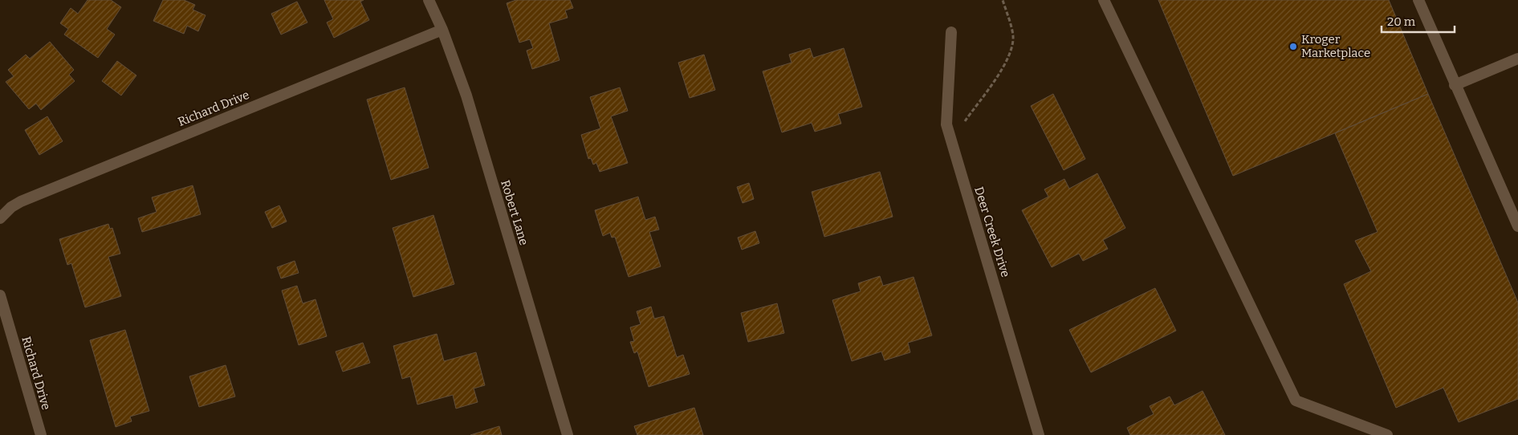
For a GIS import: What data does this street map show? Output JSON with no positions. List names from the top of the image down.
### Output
{
  "streets": {
    "street": ["Richard Drive", "Robert Lane", "Deer Creek Drive"]
  },
  "crossings": [
    ["Richard Drive", "Robert Lane"]
  ],
  "places": ["Kroger Marketplace"],
  "scale_bar": "20 m"
}
